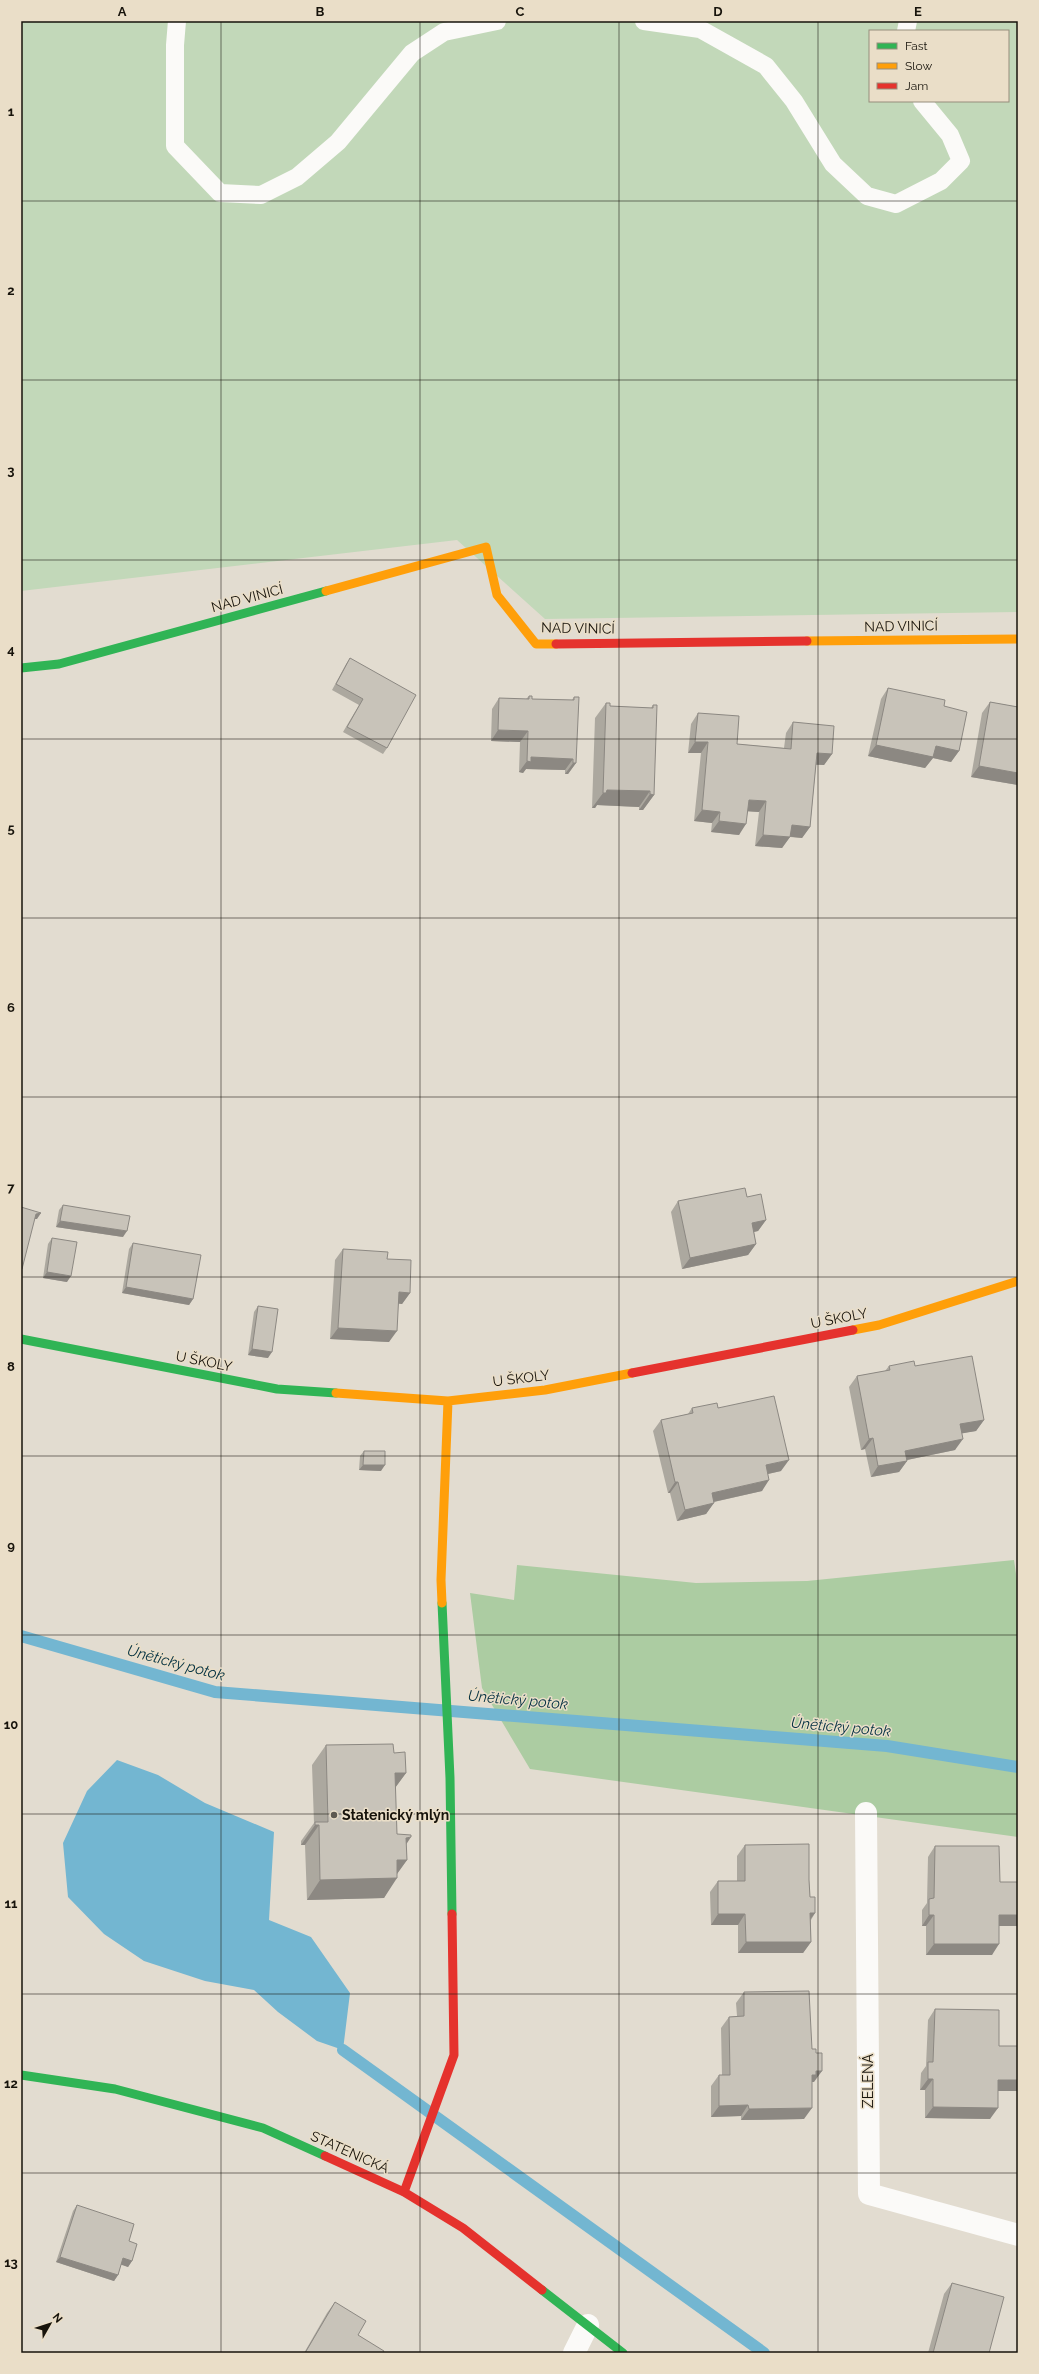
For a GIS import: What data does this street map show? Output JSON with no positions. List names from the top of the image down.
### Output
{
  "streets": {
    "street": [
      "NAD VINICÍ",
      "U ŠKOLY",
      "ZELENÁ",
      "STATENICKÁ"
    ]
  },
  "water": ["Únětický potok"],
  "places": ["Statenický mlýn"],
  "legend": ["Fast", "Slow", "Jam"],
  "north": "top right",
  "grid": {
    "columns": [
      "A",
      "B",
      "C",
      "D",
      "E"
    ],
    "rows": [
      "1",
      "2",
      "3",
      "4",
      "5",
      "6",
      "7",
      "8",
      "9",
      "10",
      "11",
      "12",
      "13"
    ]
  }
}
